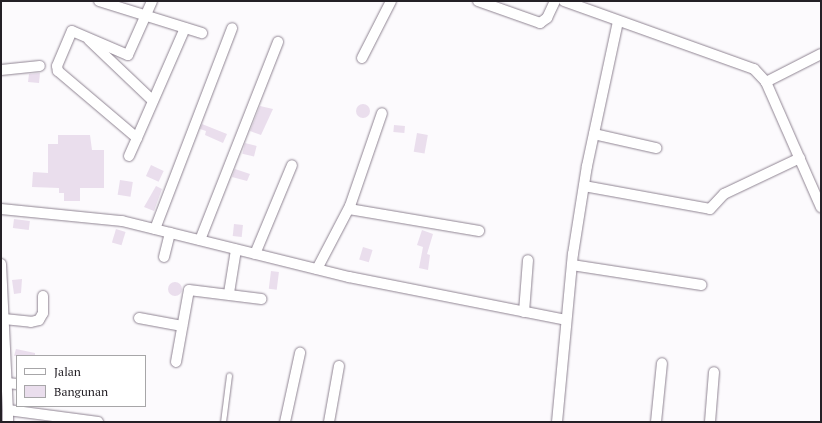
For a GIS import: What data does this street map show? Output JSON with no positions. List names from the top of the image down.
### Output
{
  "legend": ["Jalan", "Bangunan"]
}
